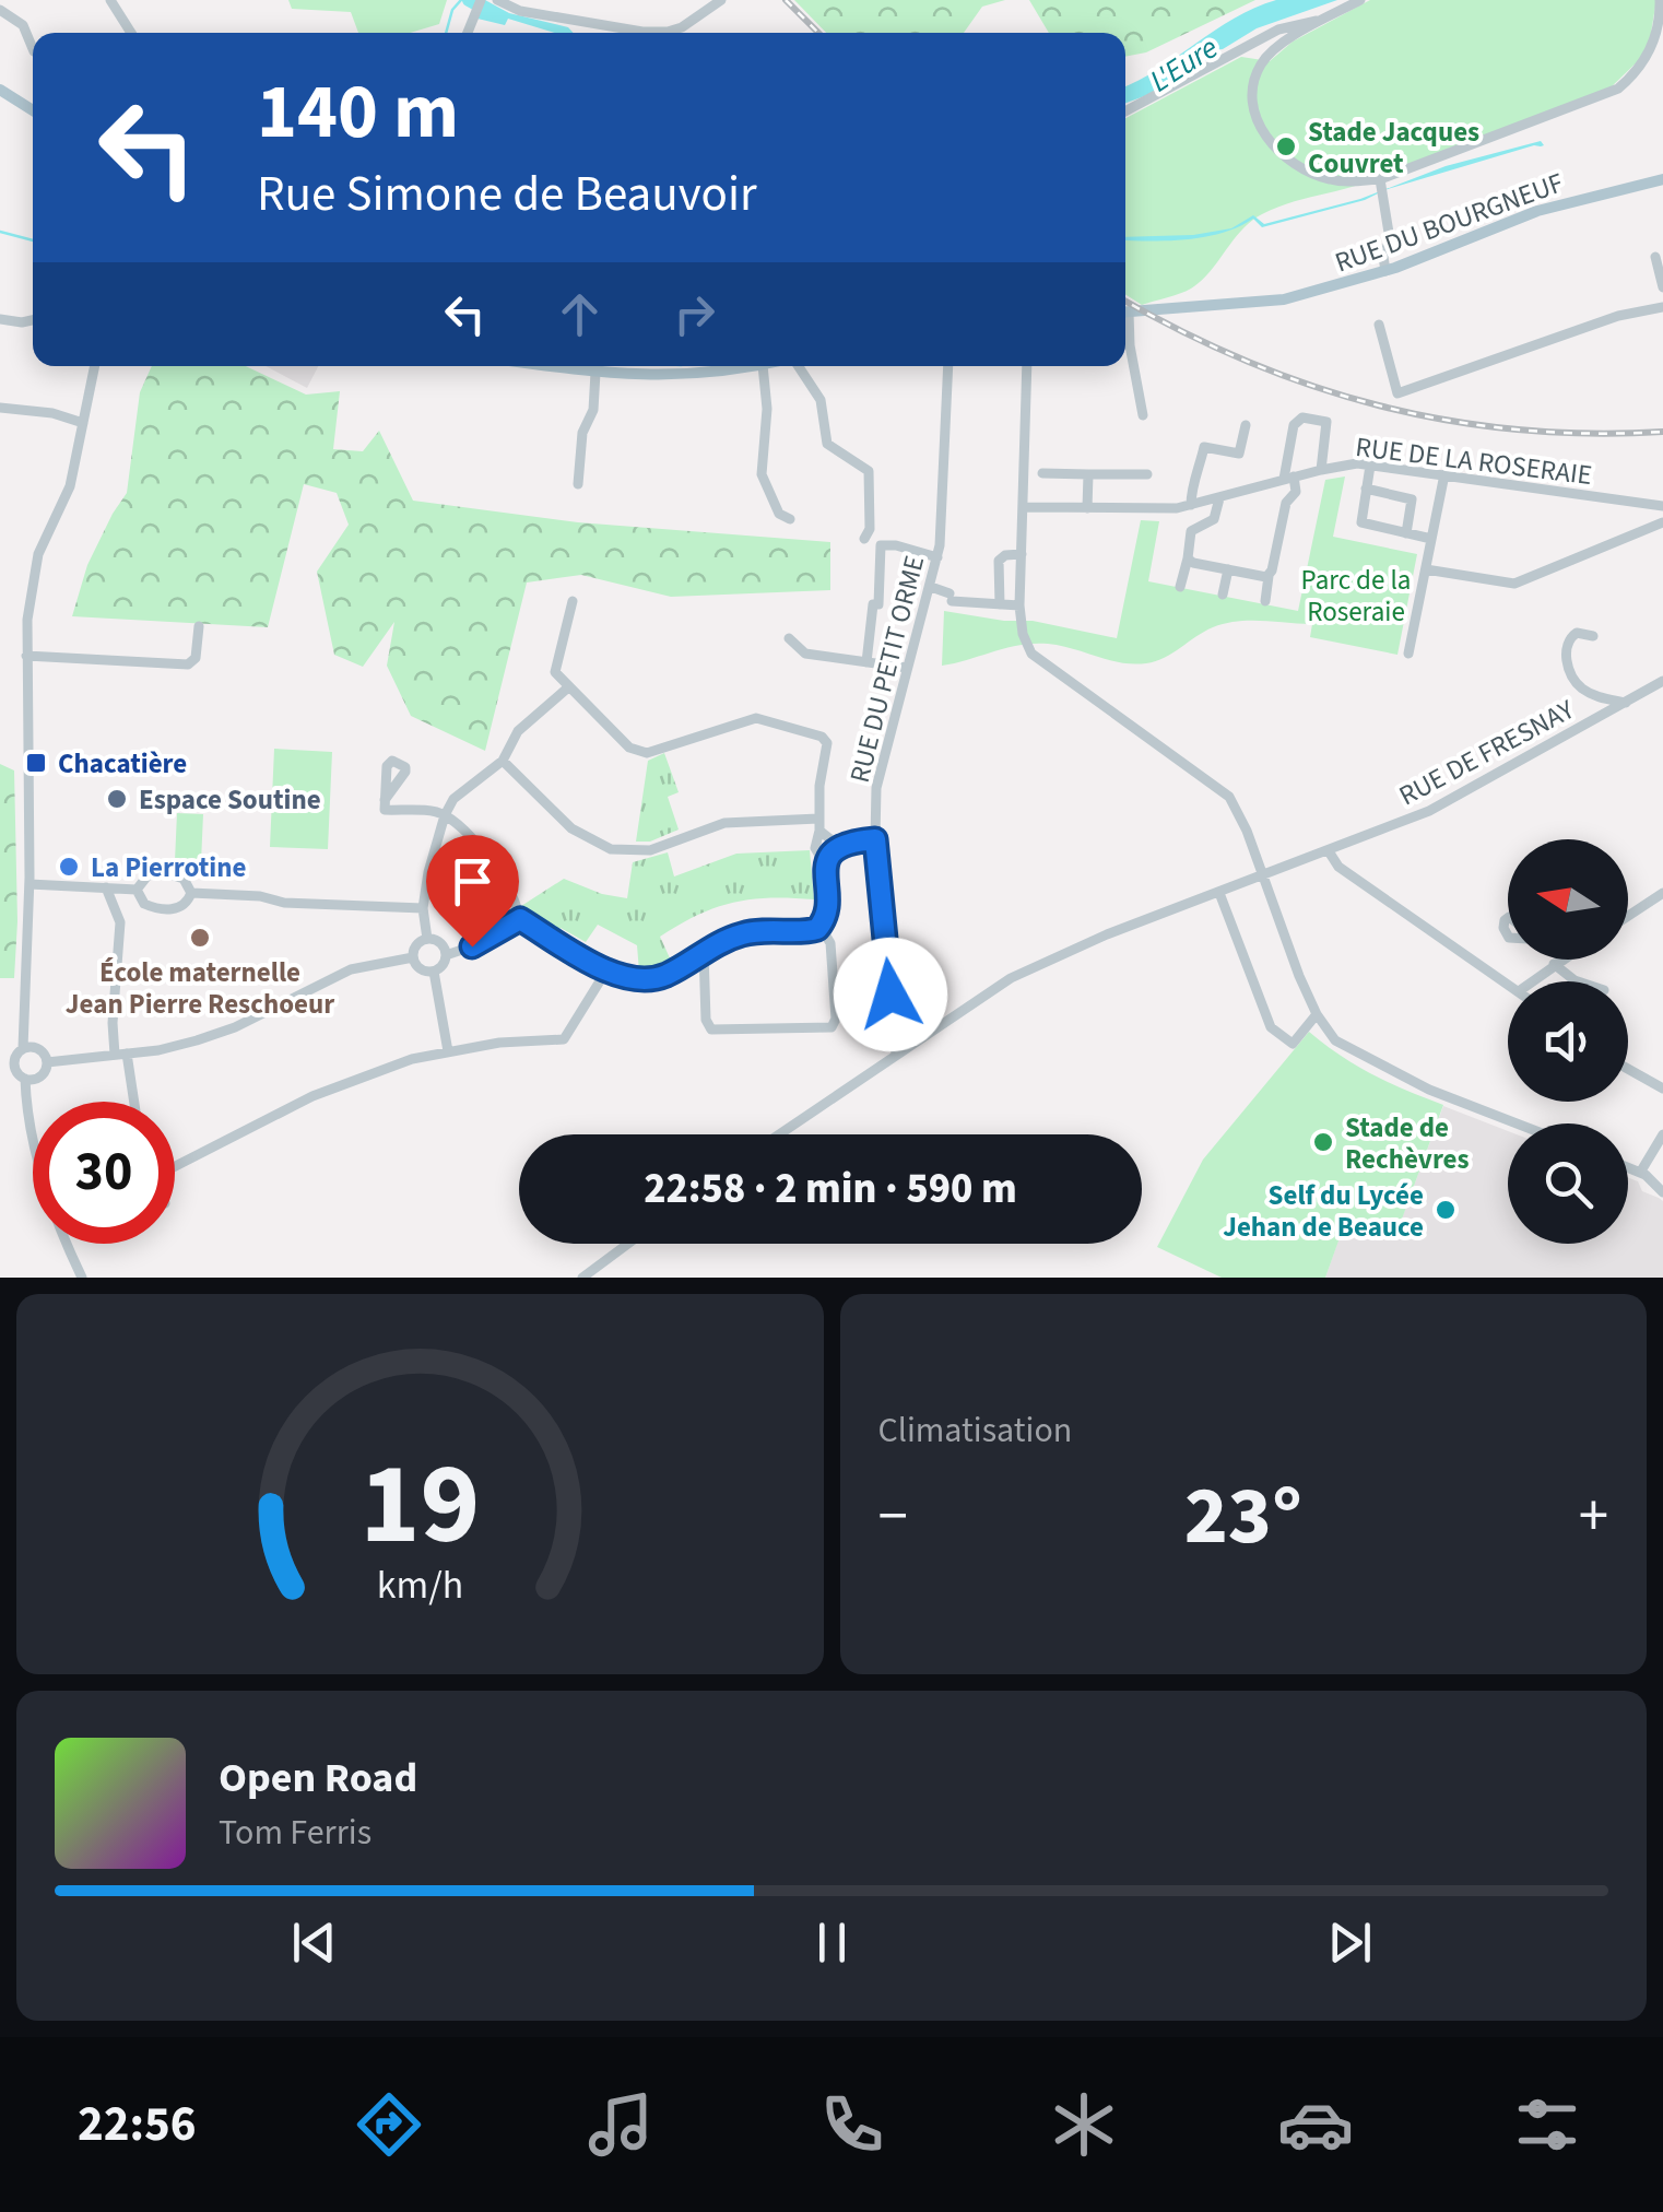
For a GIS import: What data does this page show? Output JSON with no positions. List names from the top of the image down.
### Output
{
  "streets": {
    "main road": ["RUE DU BOURGNEUF"],
    "street": ["RUE DE LA ROSERAIE", "RUE DU PETIT ORME", "RUE DE FRESNAY"]
  },
  "crossings": [
    ["RUE DU PETIT ORME", "RUE DE FRESNAY"]
  ],
  "water": ["L'Eure"],
  "parks": ["Parc de la Roseraie"],
  "places": {
    "other": [
      "Stade Jacques Couvret",
      "Espace Soutine",
      "La Pierrotine",
      "École maternelle Jean Pierre Reschoeur",
      "Stade de Rechèvres",
      "Self du Lycée Jehan de Beauce"
    ],
    "transit": ["Chacatière"]
  },
  "north": "left",
  "page": {
    "turn": ["140 m", "Rue Simone de Beauvoir"],
    "limit": "30",
    "trip": "22:58 · 2 min · 590 m",
    "tile": "Climatisation",
    "heat": ["−", "23°", "+"],
    "song": ["Open Road", "Tom Ferris"],
    "tabs": "22:56",
    "gauge": ["19", "km/h"]
  }
}
